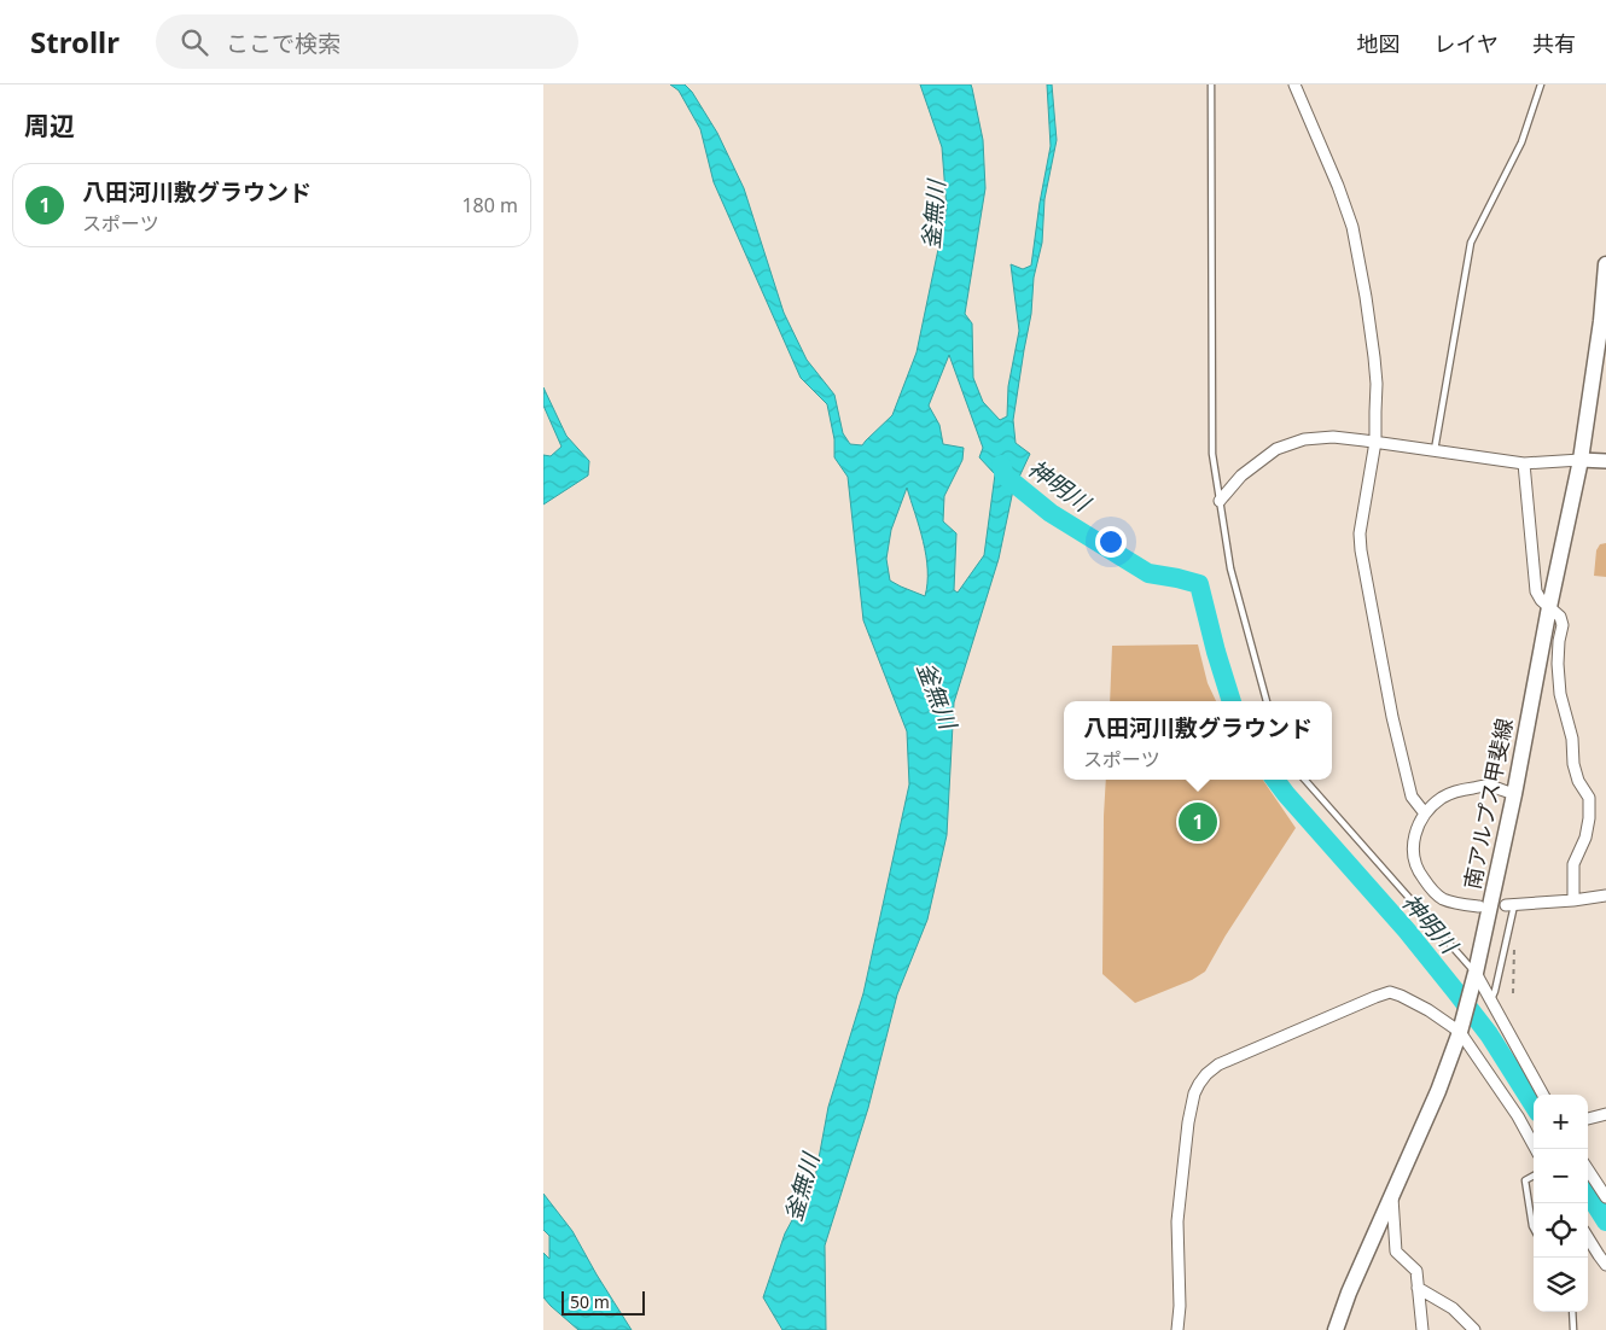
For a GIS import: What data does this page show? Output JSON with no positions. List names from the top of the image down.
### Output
{
  "streets": {
    "main road": ["南アルプス甲斐線"]
  },
  "water": ["釜無川", "神明川"],
  "scale_bar": "50 m",
  "page": {
    "header": "Strollr",
    "search": "ここで検索",
    "nav": ["地図", "レイヤ", "共有"],
    "heading": "周辺",
    "list": [
      {
        "mark": "1",
        "name": "八田河川敷グラウンド",
        "note": "スポーツ",
        "value": "180 m"
      }
    ],
    "popup": ["八田河川敷グラウンド", "スポーツ"],
    "pins": "1",
    "map_buttons": ["+", "−"],
    "scale": "50 m"
  }
}
